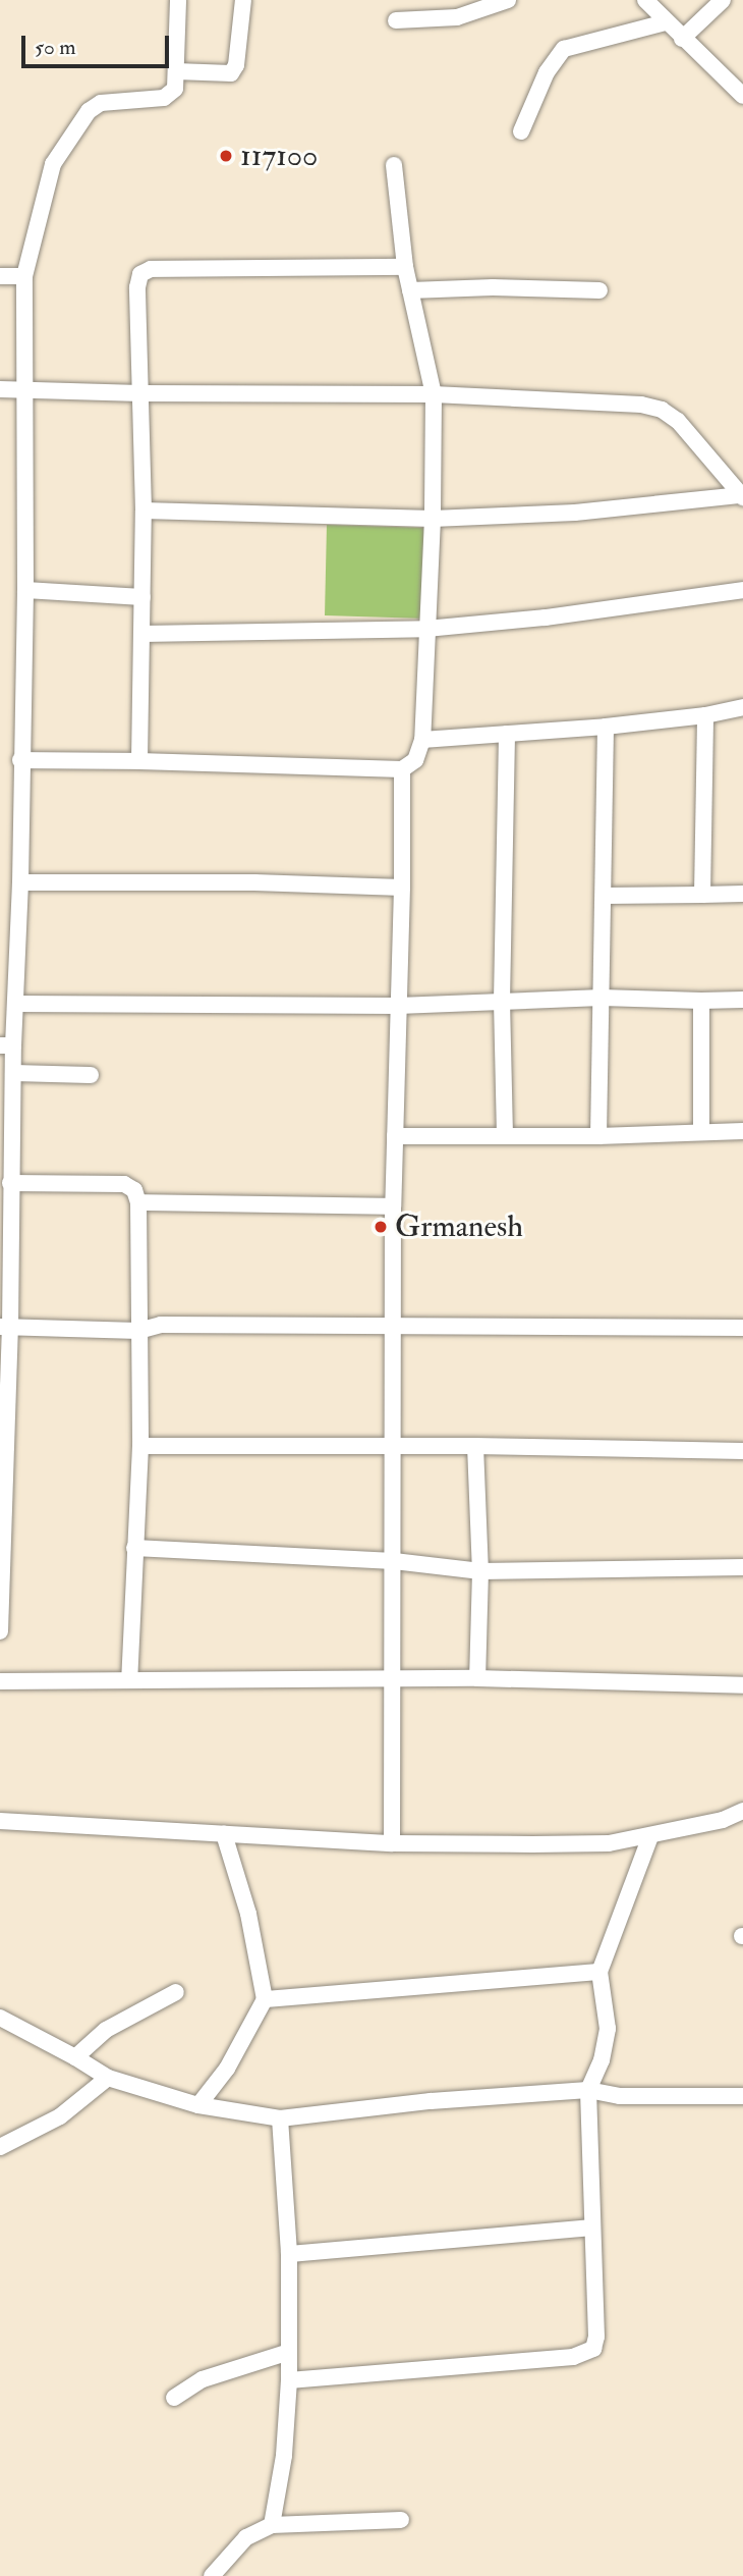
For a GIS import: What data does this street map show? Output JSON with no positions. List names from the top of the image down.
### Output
{
  "places": ["117100", "Grmanesh"],
  "scale_bar": "50 m"
}
